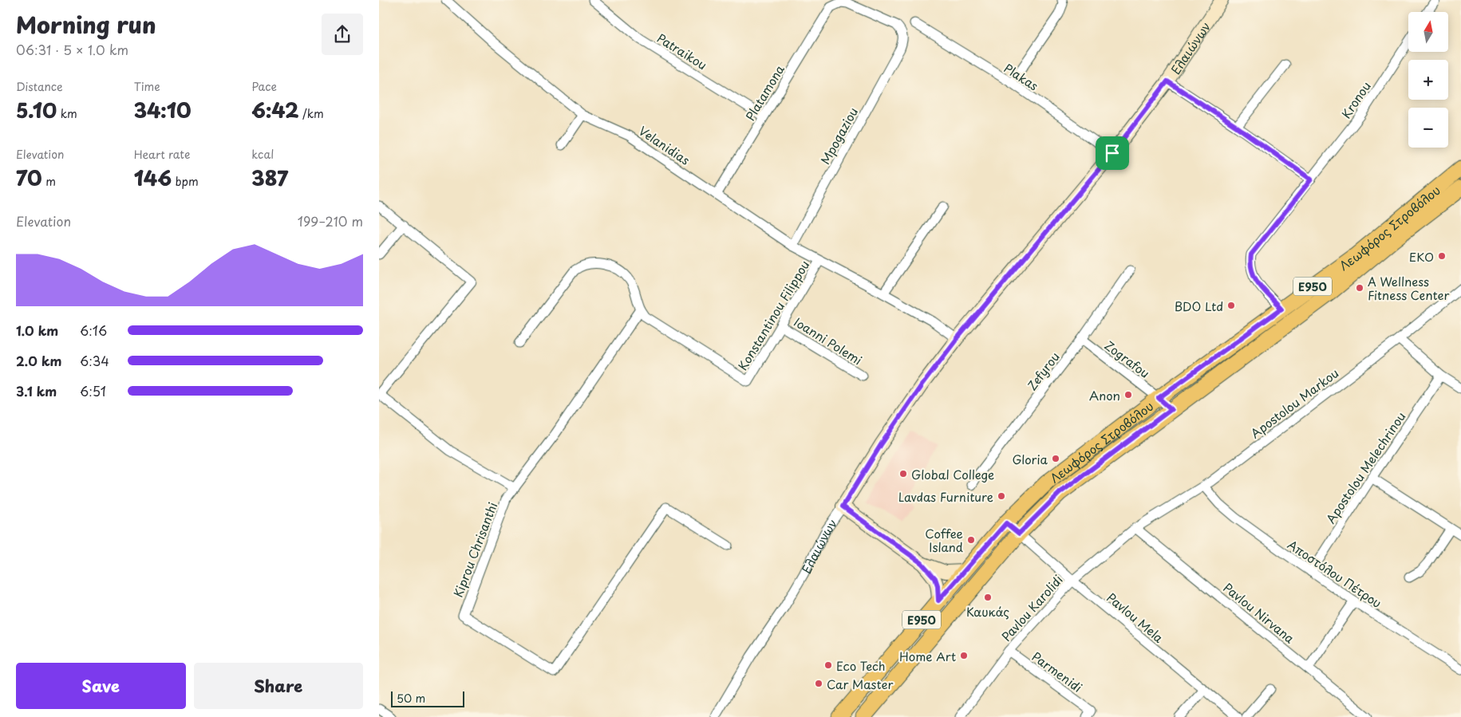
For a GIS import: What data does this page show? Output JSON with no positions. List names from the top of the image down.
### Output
{
  "streets": {
    "main road": ["Ελαιώνων", "Λεωφόρος Στροβόλου", "E950"],
    "street": [
      "Patraikou",
      "Plakas",
      "Platamona",
      "Kronou",
      "Mpogaziou",
      "Velanidias",
      "Konstantinou Filippou",
      "Ioanni Polemi",
      "Zografou",
      "Zefyrou",
      "Apostolou Markou",
      "Apostolou Melechrinou",
      "Kiprou Chrisanthi",
      "Αποστόλου Πέτρου",
      "Pavlou Karolidi",
      "Pavlou Nirvana",
      "Pavlou Mela",
      "Parmenidi"
    ]
  },
  "crossings": [
    ["Ελαιώνων", "Plakas"],
    ["Ελαιώνων", "Velanidias"],
    ["Patraikou", "Platamona"],
    ["Platamona", "Mpogaziou"],
    ["Platamona", "Velanidias"],
    ["Kronou", "Λεωφόρος Στροβόλου"],
    ["Mpogaziou", "Velanidias"],
    ["Velanidias", "Konstantinou Filippou"],
    ["Λεωφόρος Στροβόλου", "Zografou"],
    ["Λεωφόρος Στροβόλου", "Pavlou Mela"],
    ["Konstantinou Filippou", "Ioanni Polemi"],
    ["Konstantinou Filippou", "Kiprou Chrisanthi"],
    ["Zografou", "Zefyrou"],
    ["Apostolou Markou", "Αποστόλου Πέτρου"],
    ["Apostolou Markou", "Pavlou Karolidi"],
    ["Apostolou Markou", "Pavlou Nirvana"],
    ["Apostolou Melechrinou", "Αποστόλου Πέτρου"],
    ["Pavlou Karolidi", "Pavlou Nirvana"],
    ["Pavlou Karolidi", "Pavlou Mela"],
    ["Pavlou Karolidi", "Parmenidi"]
  ],
  "places": [
    "EKO",
    "A Wellness Fitness Center",
    "BDO Ltd",
    "Anon",
    "Gloria",
    "Global College",
    "Lavdas Furniture",
    "Coffee Island",
    "Καυκάς",
    "Home Art",
    "Eco Tech",
    "Car Master"
  ],
  "scale_bar": "50 m",
  "north": "top",
  "page": {
    "heading": ["Morning run", "06:31 · 5 × 1.0 km"],
    "map_buttons": ["+", "−"],
    "stats": [
      ["Distance", "5.10 km"],
      ["Time", "34:10"],
      ["Pace", "6:42 /km"],
      ["Elevation", "70 m"],
      ["Heart rate", "146 bpm"],
      ["kcal", "387"]
    ],
    "chart": ["Elevation", "199–210 m"],
    "list": [
      {
        "name": "1.0 km",
        "note": "6:16"
      },
      {
        "name": "2.0 km",
        "note": "6:34"
      },
      {
        "name": "3.1 km",
        "note": "6:51"
      }
    ],
    "buttons": ["Save", "Share"],
    "scale": "50 m"
  }
}
